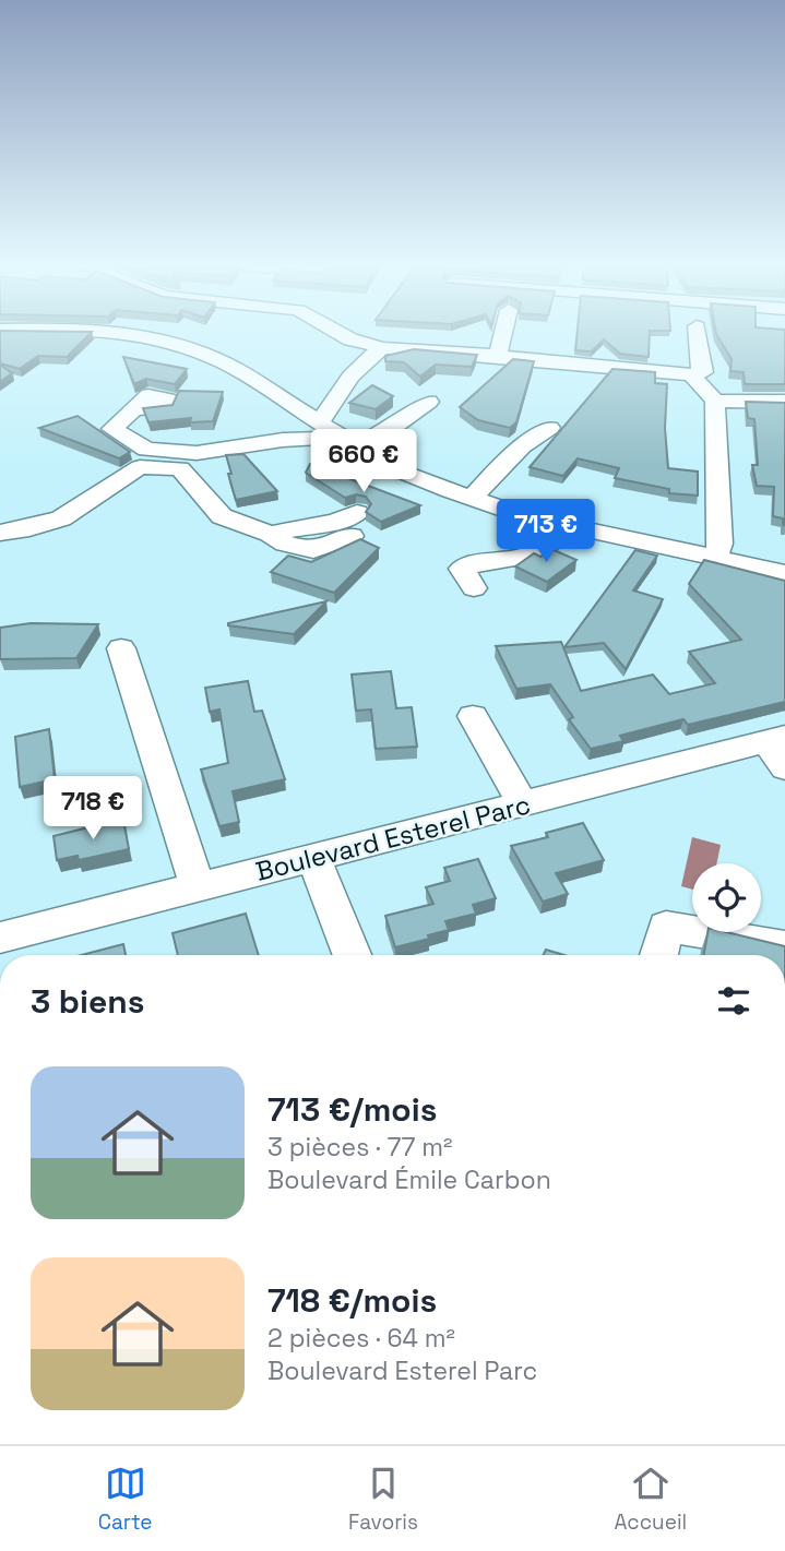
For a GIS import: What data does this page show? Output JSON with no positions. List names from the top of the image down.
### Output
{
  "streets": {
    "street": ["Boulevard Esterel Parc"]
  },
  "page": {
    "price": ["660 €", "713 €", "718 €"],
    "heading": "3 biens",
    "list": [
      {
        "name": "713 €/mois",
        "note": "3 pièces · 77 m² · Boulevard Émile Carbon"
      },
      {
        "name": "718 €/mois",
        "note": "2 pièces · 64 m² · Boulevard Esterel Parc"
      }
    ],
    "tabs": ["Carte", "Favoris", "Accueil"]
  }
}
